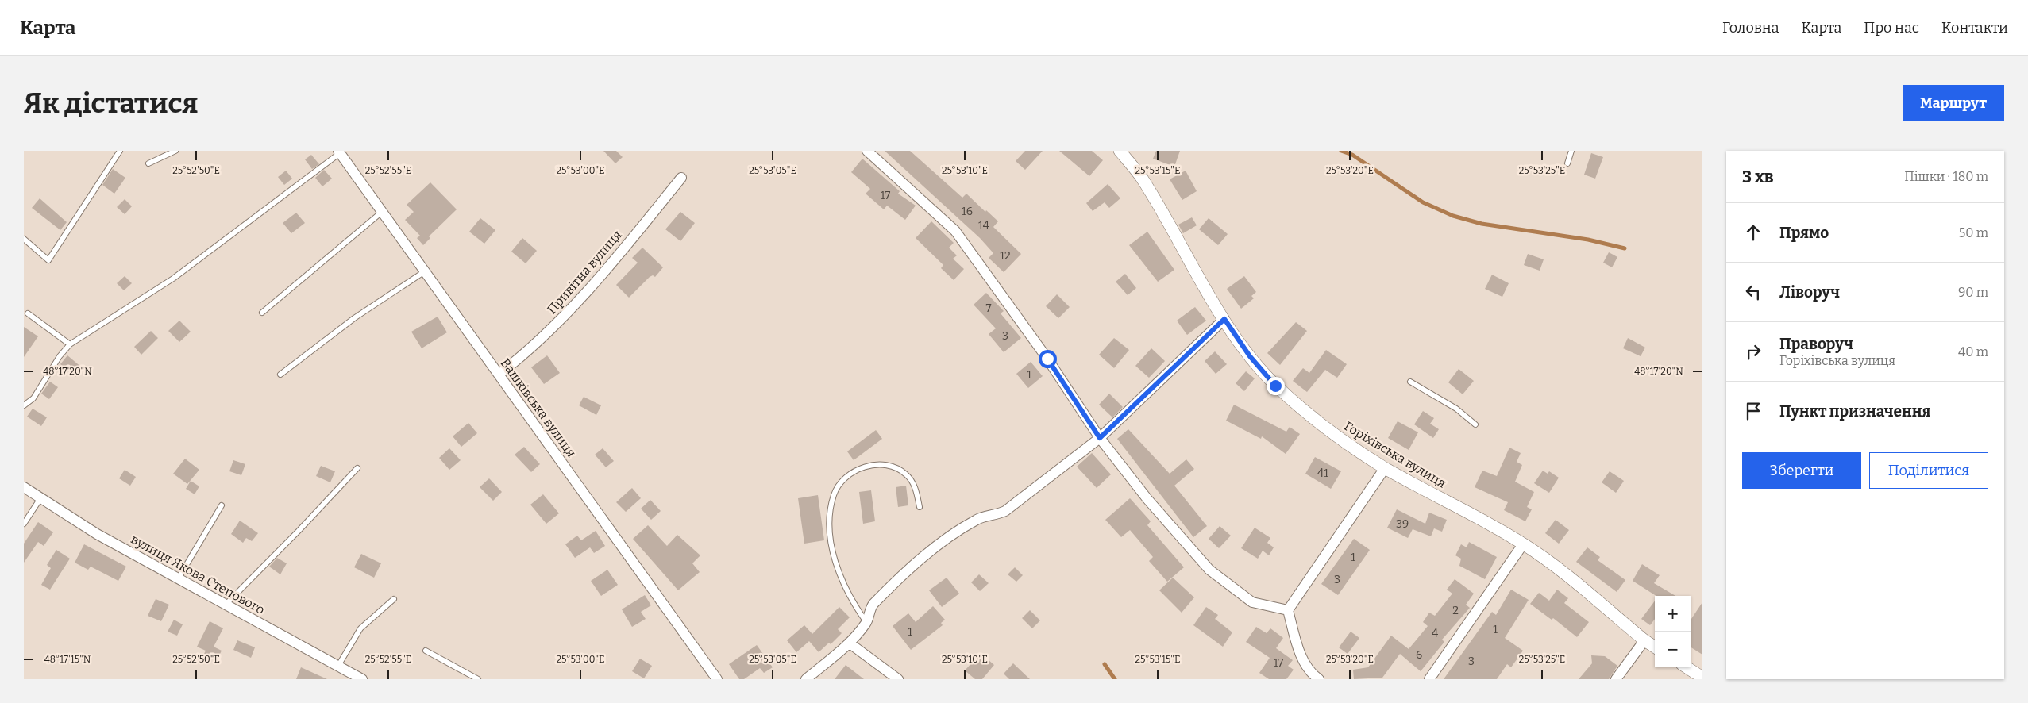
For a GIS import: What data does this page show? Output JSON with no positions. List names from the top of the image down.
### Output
{
  "streets": {
    "street": [
      "Привітна вулиця",
      "Вашківська вулиця",
      "Горіхівська вулиця",
      "вулиця Якова Степового"
    ]
  },
  "crossings": [
    ["Привітна вулиця", "Вашківська вулиця"]
  ],
  "house_numbers": [
    "17",
    "16",
    "14",
    "12",
    "7",
    "3",
    "1",
    "41",
    "39",
    "1",
    "3",
    "2",
    "1",
    "1",
    "4",
    "6",
    "3",
    "17"
  ],
  "page": {
    "header": "Карта",
    "nav": [
      "Головна",
      "Карта",
      "Про нас",
      "Контакти"
    ],
    "buttons": [
      "Маршрут",
      ["Зберегти", "Поділитися"]
    ],
    "title": "Як дістатися",
    "heading": ["3 хв", "Пішки · 180 m"],
    "list": [
      ["Прямо", "50 m"],
      ["Ліворуч", "90 m"],
      ["Праворуч", "Горіхівська вулиця", "40 m"],
      "Пункт призначення"
    ],
    "map_buttons": ["+", "−"]
  },
  "coordinates": [
    "25°52'50\"E",
    "25°52'55\"E",
    "25°53'00\"E",
    "25°53'05\"E",
    "25°53'10\"E",
    "25°53'15\"E",
    "25°53'20\"E",
    "25°53'25\"E",
    "48°17'20\"N",
    "48°17'15\"N"
  ]
}
